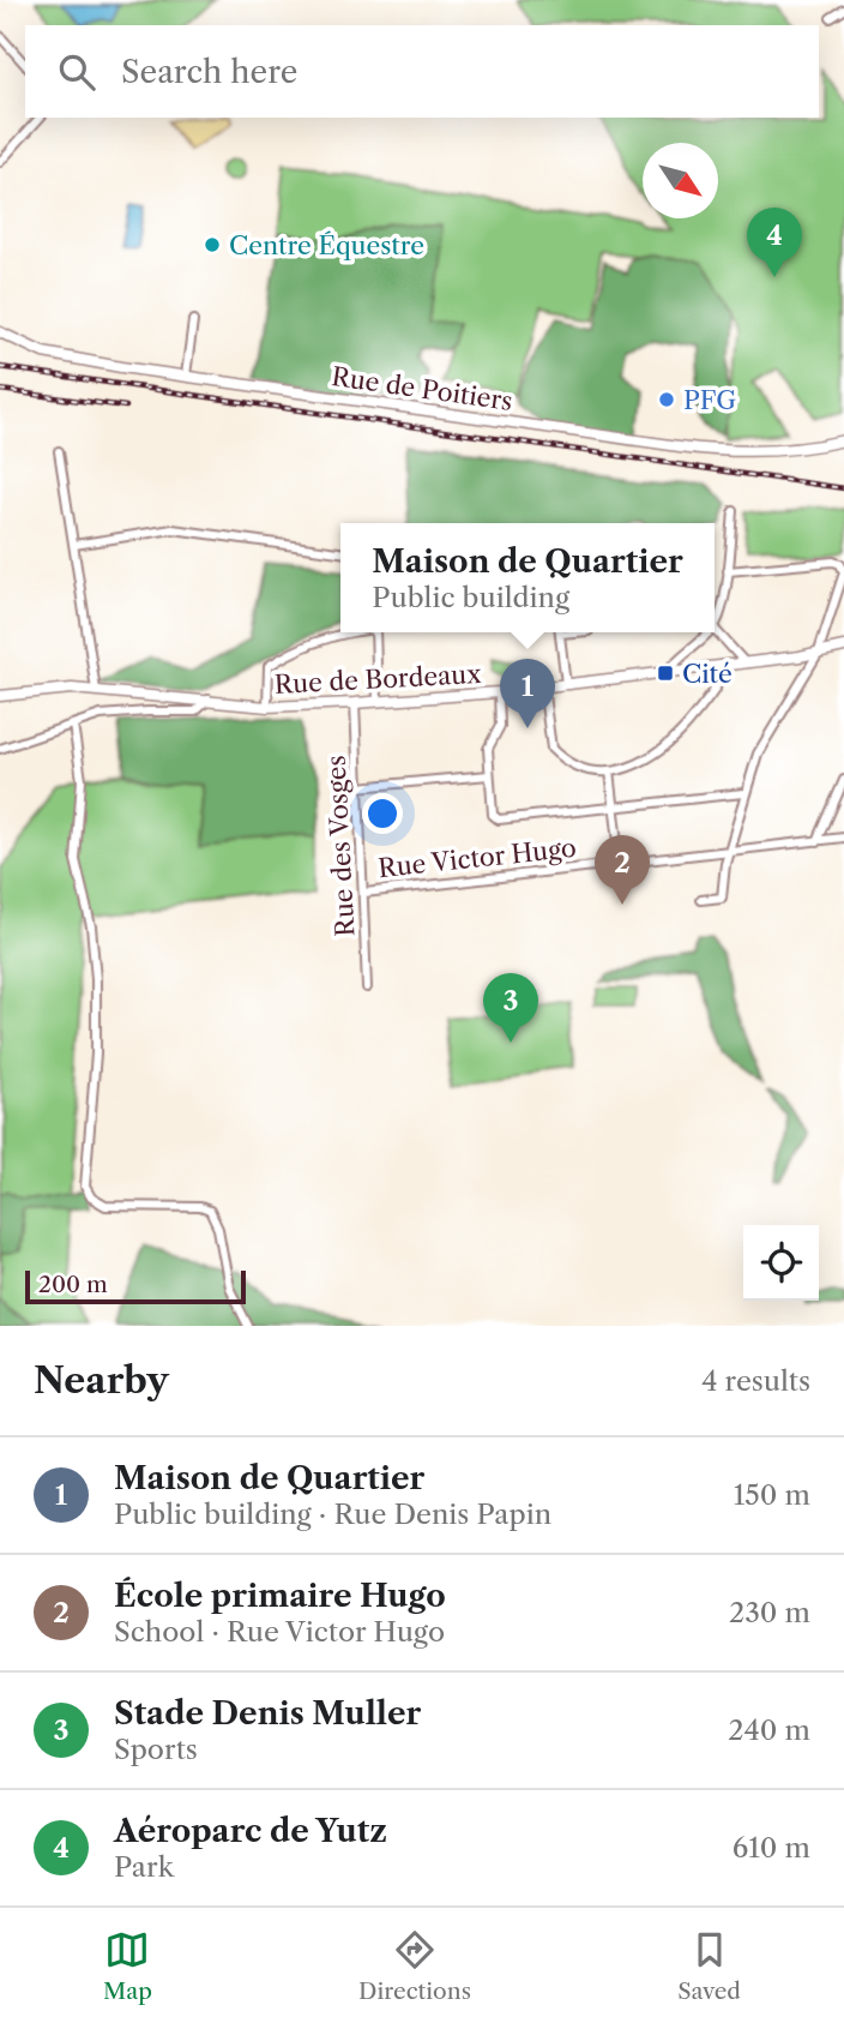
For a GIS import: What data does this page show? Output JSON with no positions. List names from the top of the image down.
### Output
{
  "streets": {
    "street": [
      "Rue de Poitiers",
      "Rue de Bordeaux",
      "Rue des Vosges",
      "Rue Victor Hugo"
    ]
  },
  "crossings": [
    ["Rue de Bordeaux", "Rue des Vosges"],
    ["Rue des Vosges", "Rue Victor Hugo"]
  ],
  "places": {
    "other": ["Centre Équestre", "PFG"],
    "transit": ["Cité"]
  },
  "scale_bar": "200 m",
  "north": "bottom right",
  "page": {
    "search": "Search here",
    "pins": [
      "4",
      "1",
      "2",
      "3"
    ],
    "popup": ["Maison de Quartier", "Public building"],
    "scale": "200 m",
    "heading": ["Nearby", "4 results"],
    "list": [
      {
        "mark": "1",
        "name": "Maison de Quartier",
        "note": "Public building · Rue Denis Papin",
        "value": "150 m"
      },
      {
        "mark": "2",
        "name": "École primaire Hugo",
        "note": "School · Rue Victor Hugo",
        "value": "230 m"
      },
      {
        "mark": "3",
        "name": "Stade Denis Muller",
        "note": "Sports",
        "value": "240 m"
      },
      {
        "mark": "4",
        "name": "Aéroparc de Yutz",
        "note": "Park",
        "value": "610 m"
      }
    ],
    "nav": ["Map", "Directions", "Saved"]
  }
}
